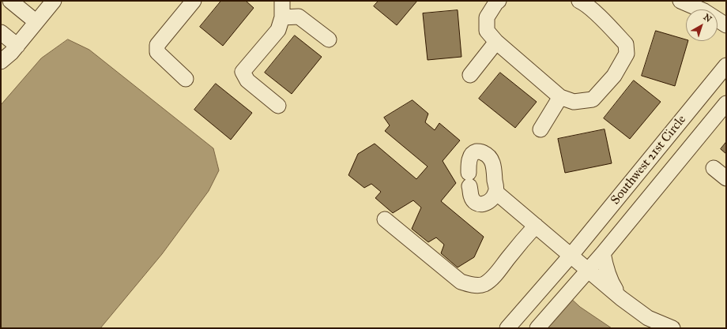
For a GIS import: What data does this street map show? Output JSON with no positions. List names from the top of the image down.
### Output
{
  "streets": {
    "street": ["Southwest 21st Circle"]
  },
  "north": "top right"
}
